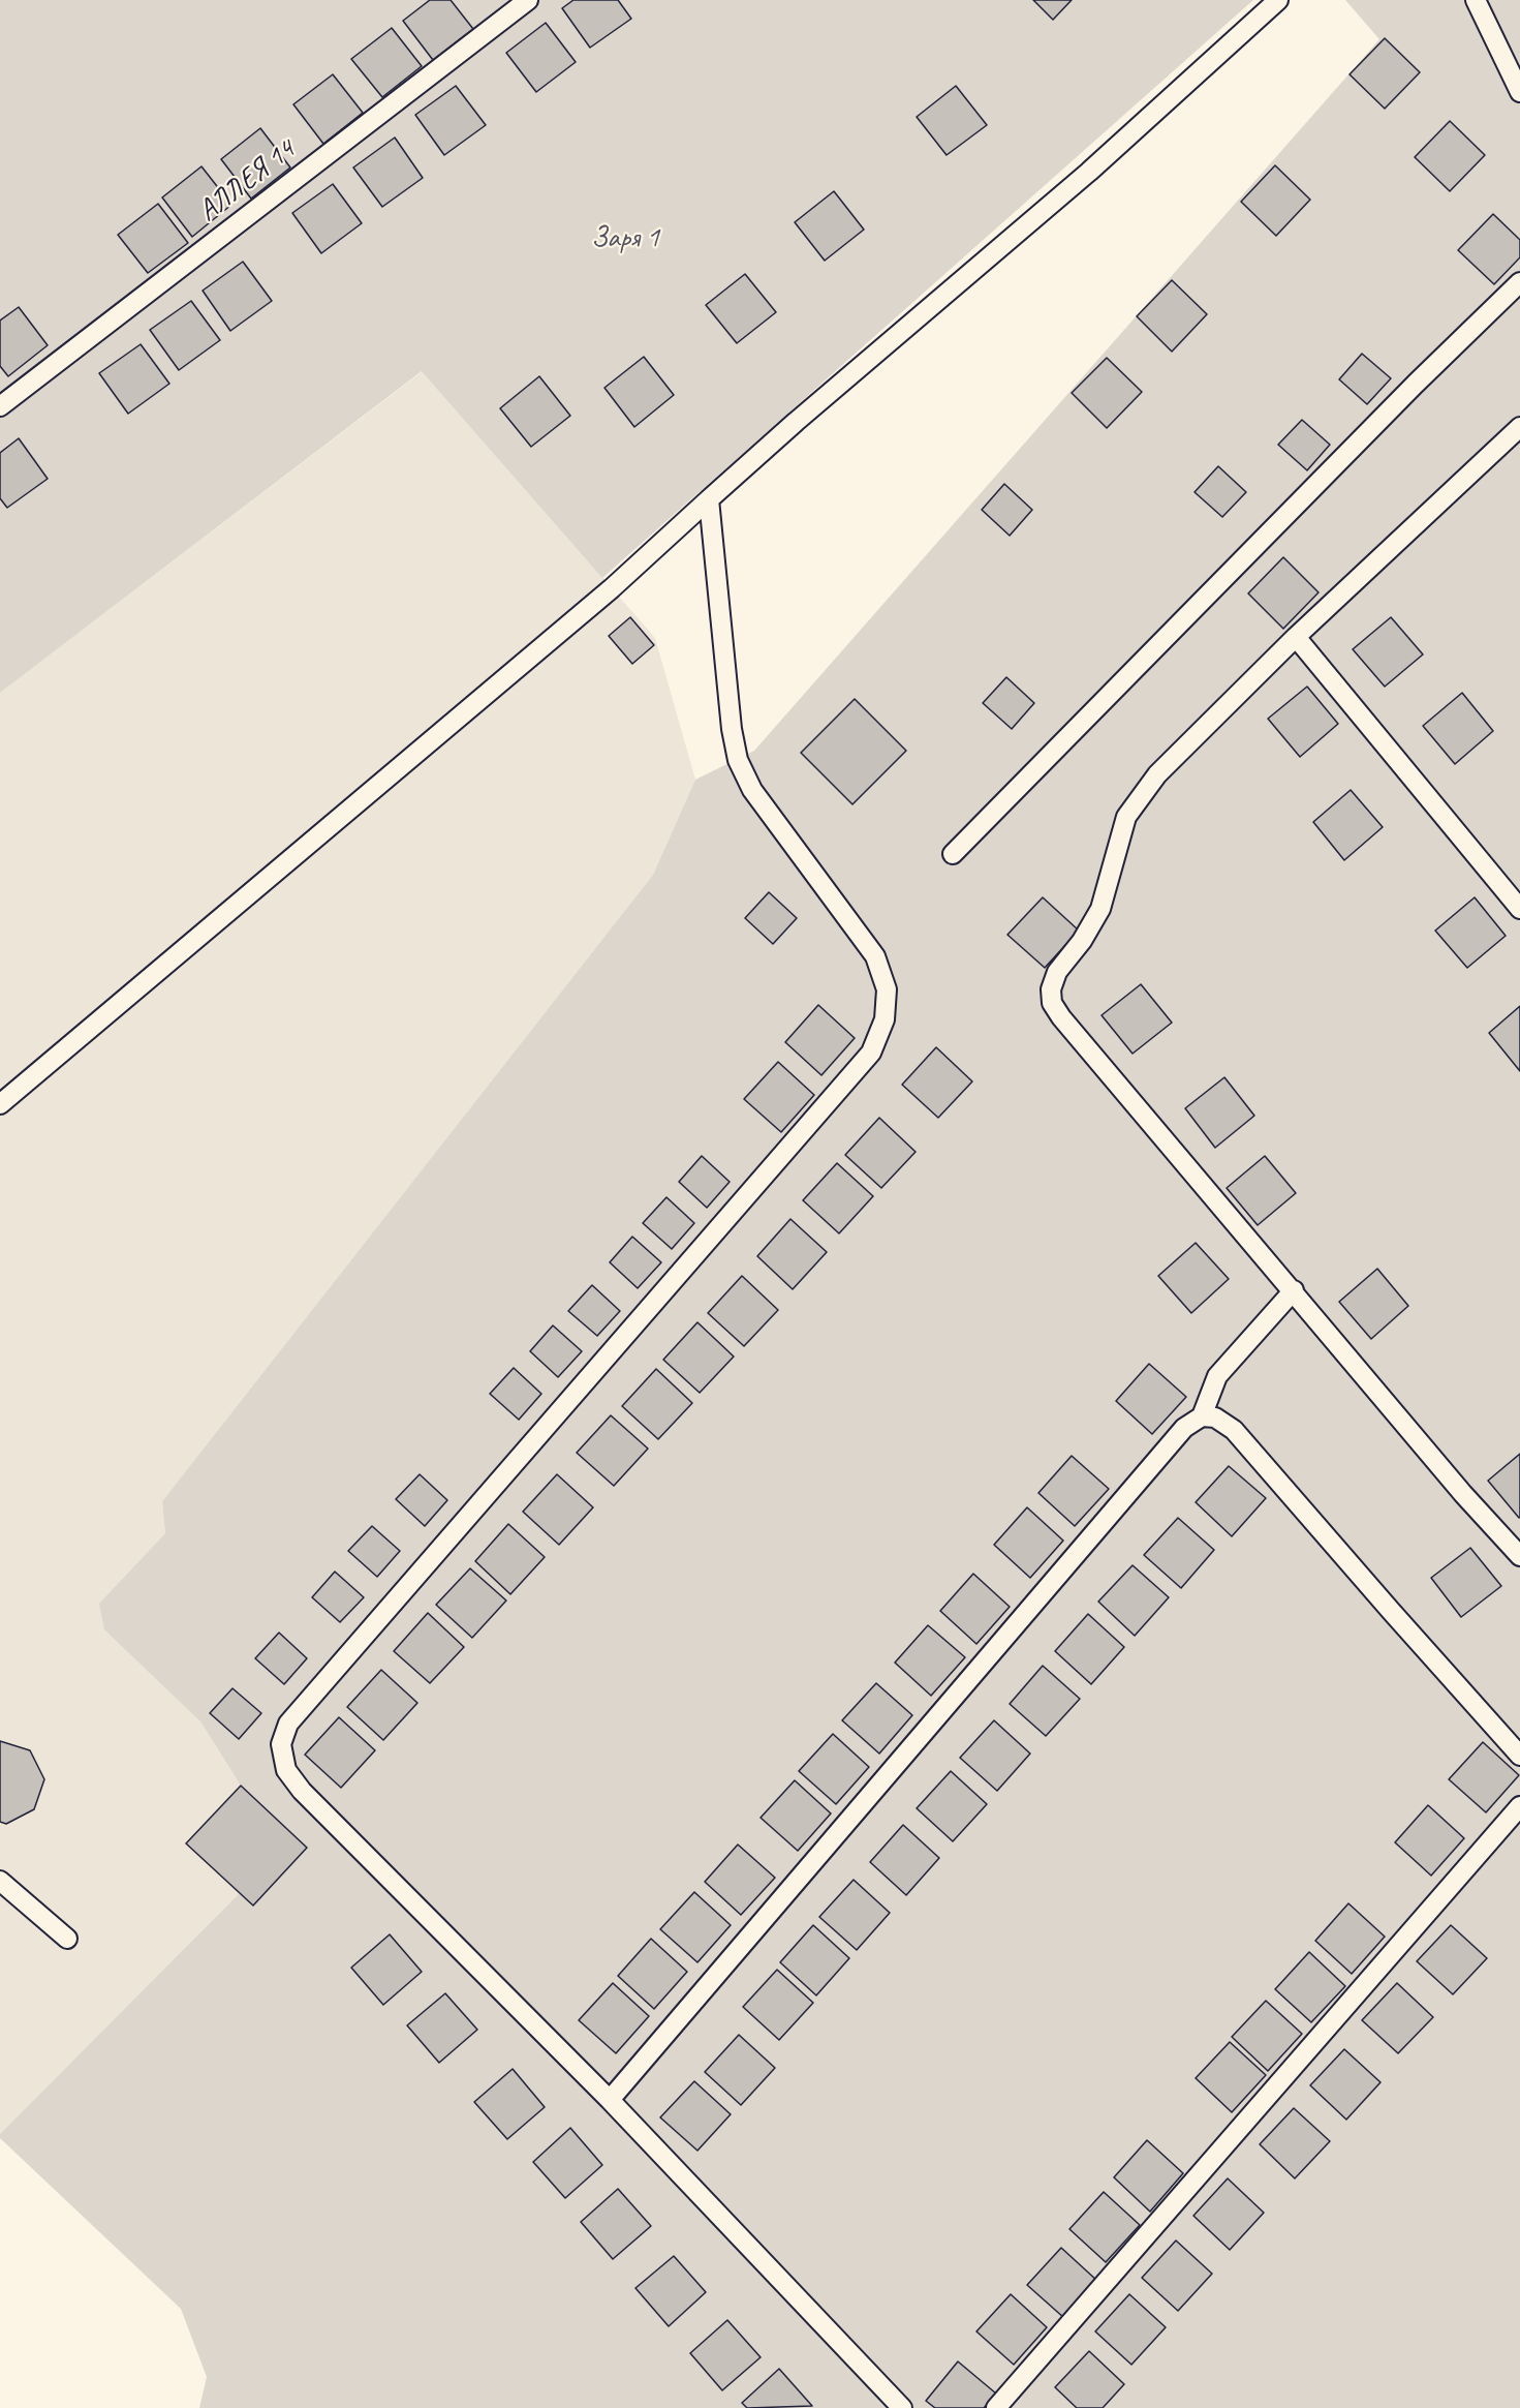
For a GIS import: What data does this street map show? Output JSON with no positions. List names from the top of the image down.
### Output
{
  "streets": {
    "lane": ["АЛЛЕЯ 14"]
  },
  "parks": ["Заря 1"]
}
